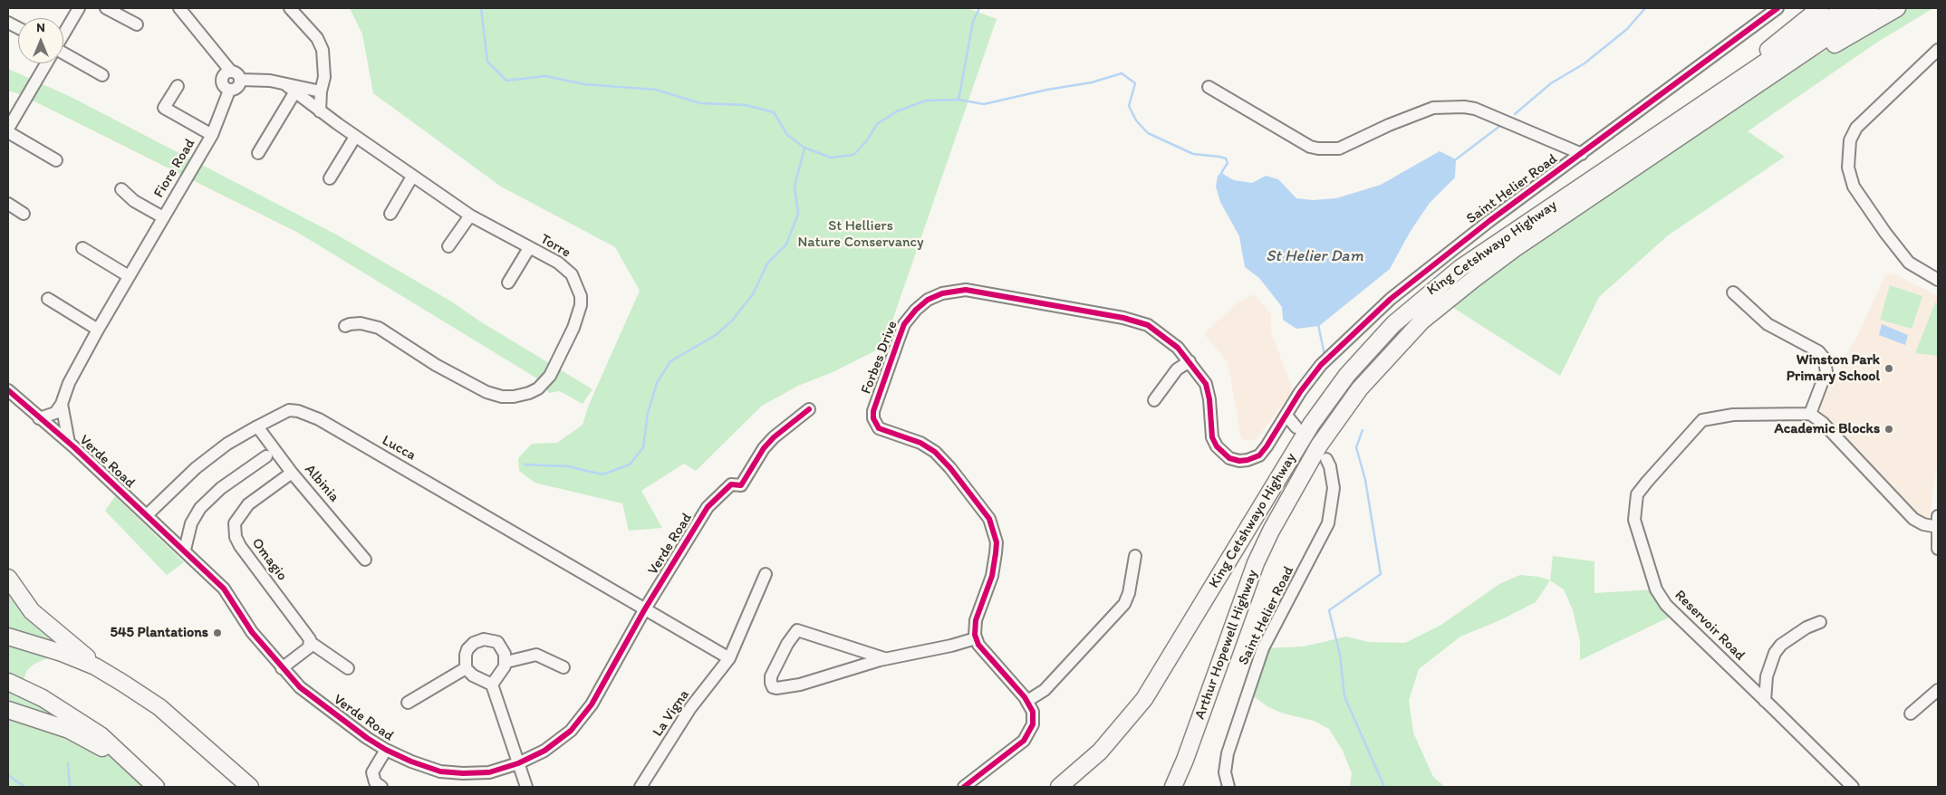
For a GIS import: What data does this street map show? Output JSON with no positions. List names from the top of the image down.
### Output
{
  "streets": {
    "highway": ["King Cetshwayo Highway", "Arthur Hopewell Highway"],
    "street": [
      "Fiore Road",
      "Saint Helier Road",
      "Torre",
      "Forbes Drive",
      "Lucca",
      "Verde Road",
      "Albinia",
      "Omagio",
      "Reservoir Road",
      "La Vigna"
    ]
  },
  "crossings": [
    ["Fiore Road", "Torre"],
    ["Fiore Road", "Verde Road"],
    ["Saint Helier Road", "Forbes Drive"],
    ["King Cetshwayo Highway", "Arthur Hopewell Highway"],
    ["Lucca", "Verde Road"],
    ["Lucca", "Albinia"],
    ["Albinia", "Omagio"]
  ],
  "water": ["St Helier Dam"],
  "parks": ["St Helliers Nature Conservancy"],
  "places": ["Winston Park Primary School", "Academic Blocks", "545 Plantations"],
  "north": "top"
}
